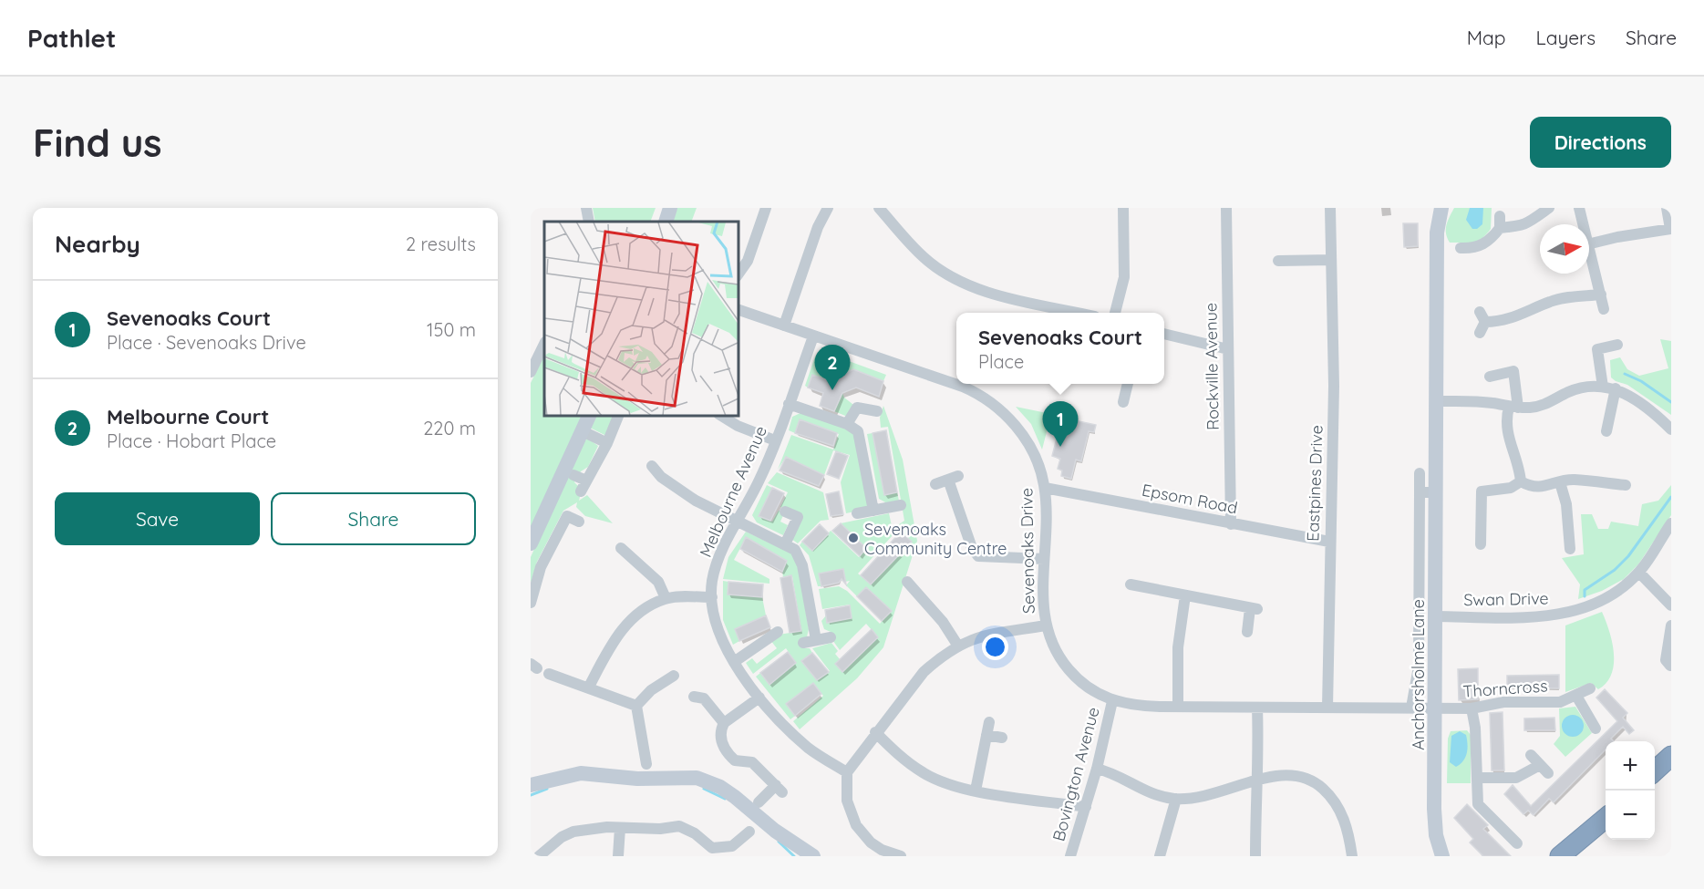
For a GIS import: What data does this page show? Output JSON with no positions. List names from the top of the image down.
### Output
{
  "streets": {
    "street": [
      "Rockville Avenue",
      "Eastpines Drive",
      "Melbourne Avenue",
      "Epsom Road",
      "Sevenoaks Drive",
      "Swan Drive",
      "Anchorsholme Lane",
      "Thorncross",
      "Bovington Avenue"
    ]
  },
  "crossings": [
    ["Rockville Avenue", "Epsom Road"],
    ["Eastpines Drive", "Epsom Road"],
    ["Eastpines Drive", "Sevenoaks Drive"],
    ["Melbourne Avenue", "Sevenoaks Drive"],
    ["Epsom Road", "Sevenoaks Drive"],
    ["Sevenoaks Drive", "Anchorsholme Lane"],
    ["Sevenoaks Drive", "Thorncross"],
    ["Sevenoaks Drive", "Bovington Avenue"],
    ["Swan Drive", "Anchorsholme Lane"],
    ["Anchorsholme Lane", "Thorncross"]
  ],
  "places": ["Sevenoaks Community Centre"],
  "north": "right",
  "page": {
    "header": "Pathlet",
    "nav": ["Map", "Layers", "Share"],
    "buttons": [
      "Directions",
      ["Save", "Share"]
    ],
    "title": "Find us",
    "heading": ["Nearby", "2 results"],
    "list": [
      {
        "mark": "1",
        "name": "Sevenoaks Court",
        "note": "Place · Sevenoaks Drive",
        "value": "150 m"
      },
      {
        "mark": "2",
        "name": "Melbourne Court",
        "note": "Place · Hobart Place",
        "value": "220 m"
      }
    ],
    "popup": ["Sevenoaks Court", "Place"],
    "pins": ["2", "1"],
    "map_buttons": ["+", "−"]
  }
}
